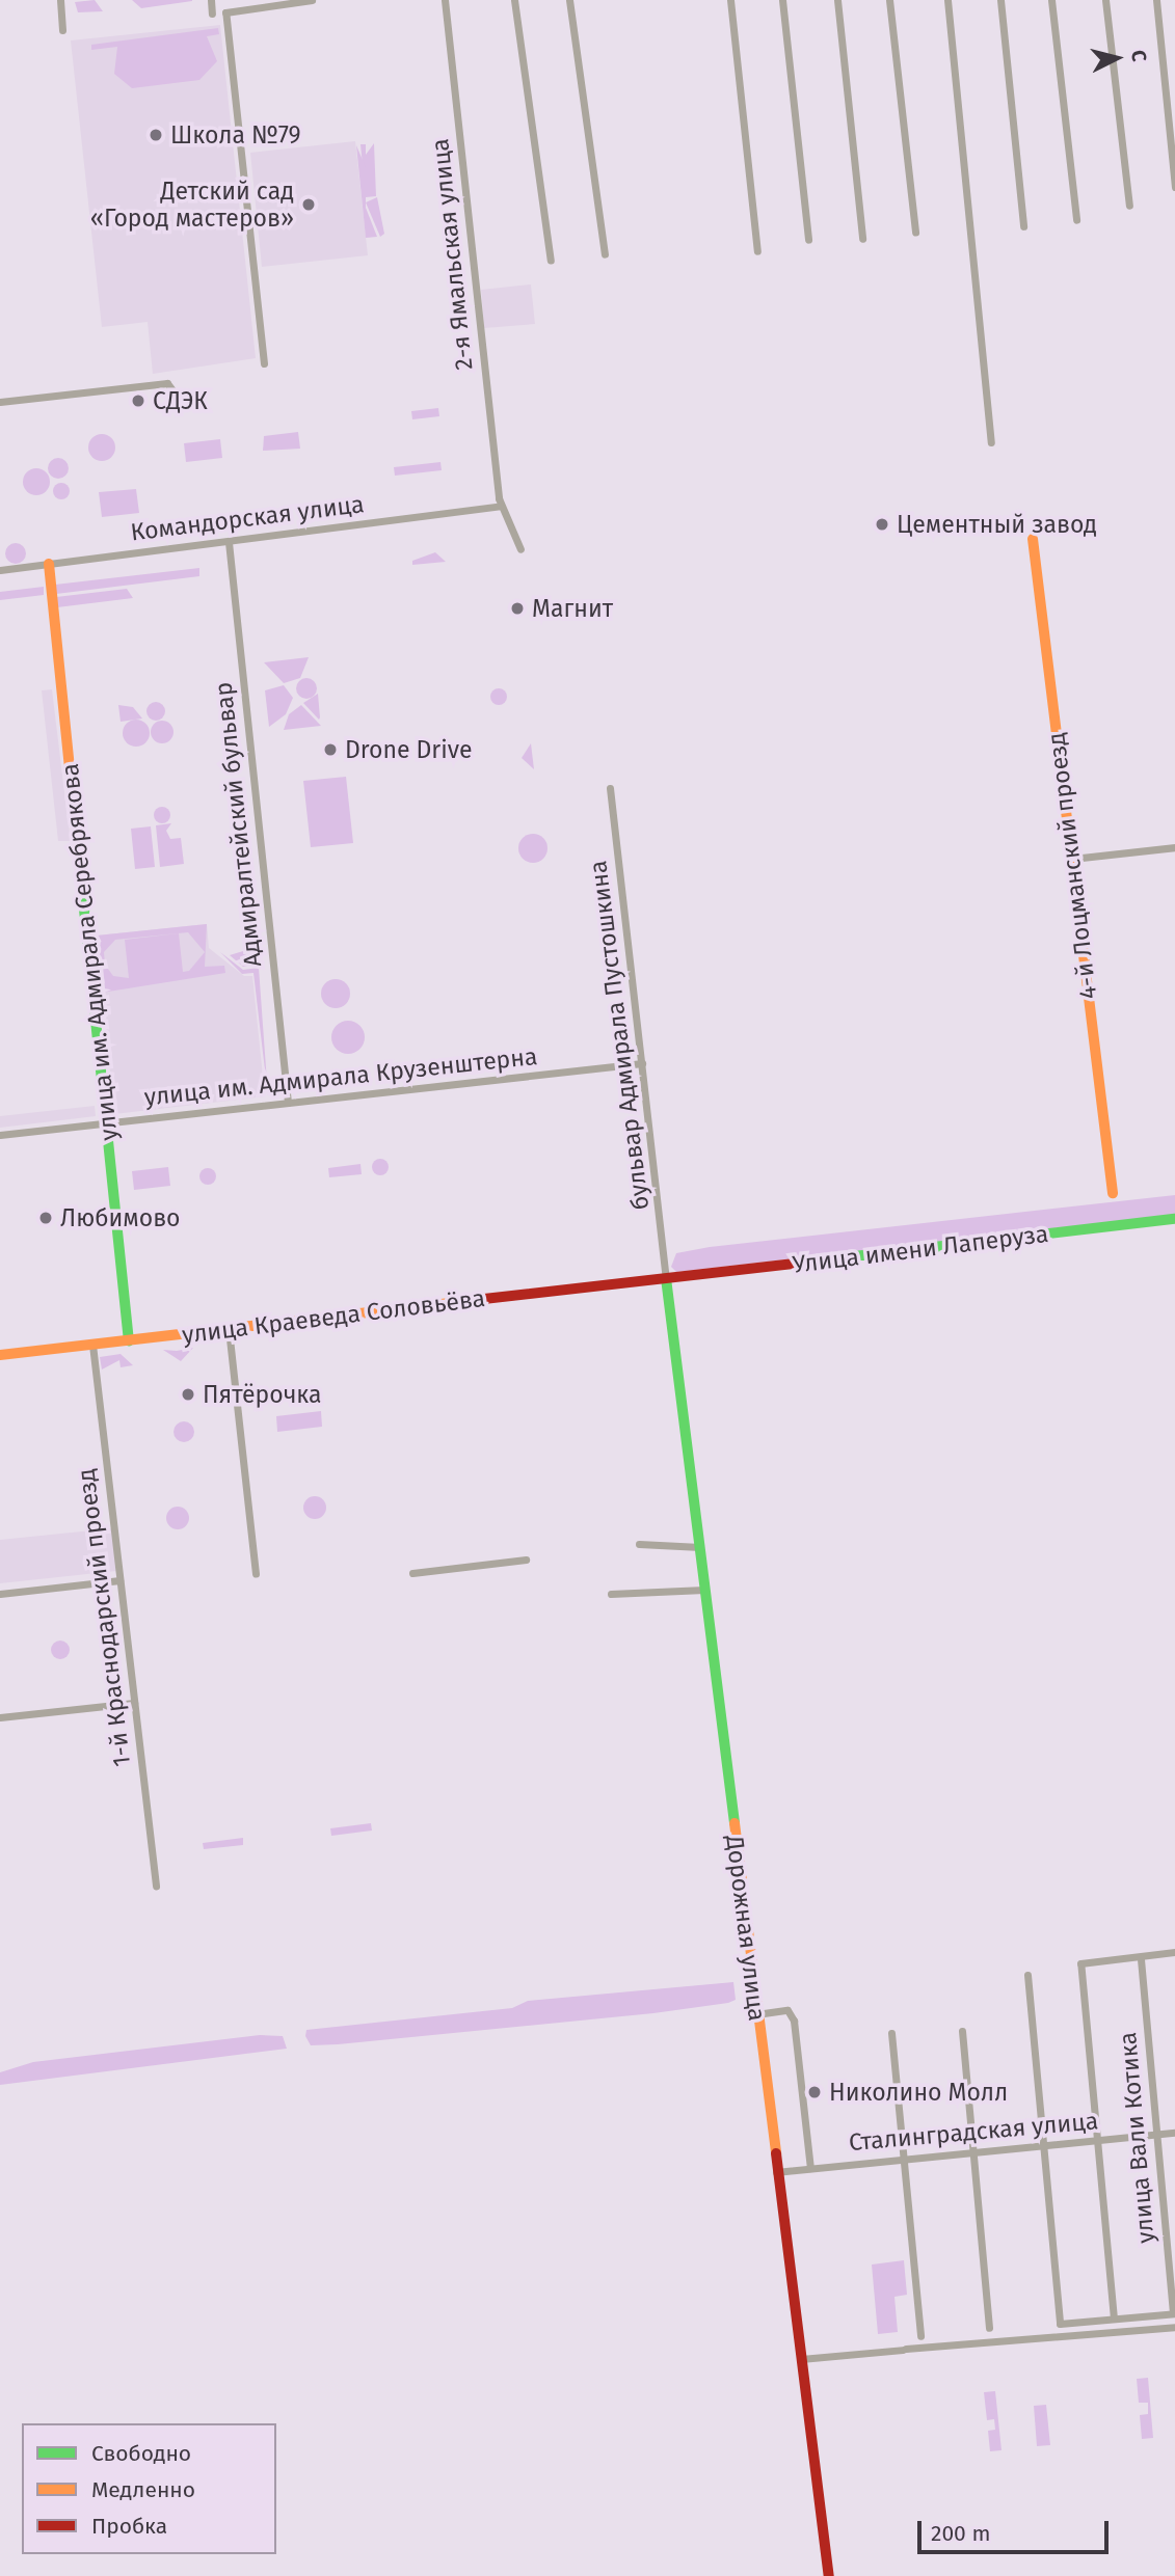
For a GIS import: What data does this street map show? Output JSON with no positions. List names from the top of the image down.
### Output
{
  "streets": {
    "main road": [
      "4-й Лоцманский проезд",
      "улица им. Адмирала Серебрякова",
      "Улица имени Лаперуза",
      "улица Краеведа Соловьёва",
      "Дорожная улица"
    ],
    "street": [
      "2-я Ямальская улица",
      "Командорская улица",
      "Адмиралтейский бульвар",
      "бульвар Адмирала Пустошкина",
      "улица им. Адмирала Крузенштерна",
      "1-й Краснодарский проезд",
      "Сталинградская улица",
      "улица Вали Котика"
    ]
  },
  "crossings": [
    ["2-я Ямальская улица", "Командорская улица"],
    ["Командорская улица", "Адмиралтейский бульвар"],
    ["Командорская улица", "улица им. Адмирала Серебрякова"],
    ["Адмиралтейский бульвар", "улица им. Адмирала Крузенштерна"],
    ["улица им. Адмирала Серебрякова", "улица им. Адмирала Крузенштерна"],
    ["улица им. Адмирала Серебрякова", "улица Краеведа Соловьёва"],
    ["бульвар Адмирала Пустошкина", "улица им. Адмирала Крузенштерна"],
    ["бульвар Адмирала Пустошкина", "Улица имени Лаперуза"],
    ["бульвар Адмирала Пустошкина", "улица Краеведа Соловьёва"],
    ["бульвар Адмирала Пустошкина", "Дорожная улица"],
    ["Улица имени Лаперуза", "улица Краеведа Соловьёва"],
    ["Улица имени Лаперуза", "Дорожная улица"],
    ["улица Краеведа Соловьёва", "1-й Краснодарский проезд"],
    ["улица Краеведа Соловьёва", "Дорожная улица"],
    ["Дорожная улица", "Сталинградская улица"],
    ["Сталинградская улица", "улица Вали Котика"]
  ],
  "places": [
    "Школа №79",
    "Детский сад «Город мастеров»",
    "СДЭК",
    "Цементный завод",
    "Магнит",
    "Drone Drive",
    "Любимово",
    "Пятёрочка",
    "Николино Молл"
  ],
  "legend": ["Свободно", "Медленно", "Пробка"],
  "scale_bar": "200 m",
  "north": "right"
}
